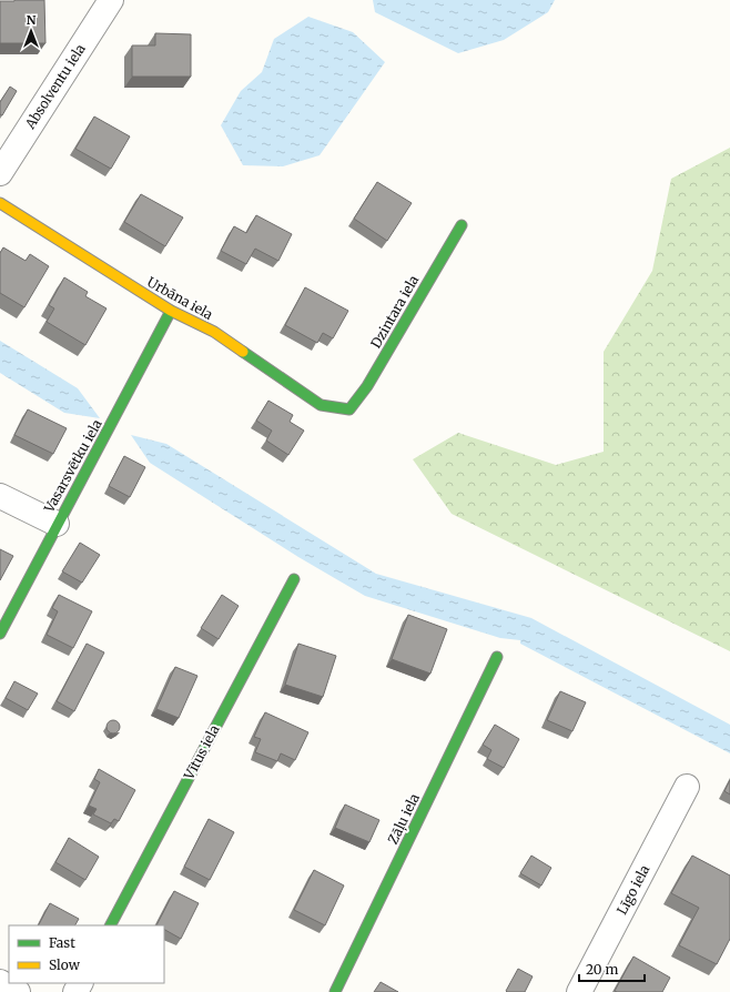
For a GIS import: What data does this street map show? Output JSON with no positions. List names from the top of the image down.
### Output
{
  "streets": {
    "street": [
      "Absolventu iela",
      "Urbāna iela",
      "Dzintara iela",
      "Vasarsvētku iela",
      "Vītus iela",
      "Zāļu iela",
      "Līgo iela"
    ]
  },
  "crossings": [
    ["Urbāna iela", "Dzintara iela"],
    ["Urbāna iela", "Vasarsvētku iela"]
  ],
  "legend": ["Fast", "Slow"],
  "scale_bar": "20 m",
  "north": "top"
}
